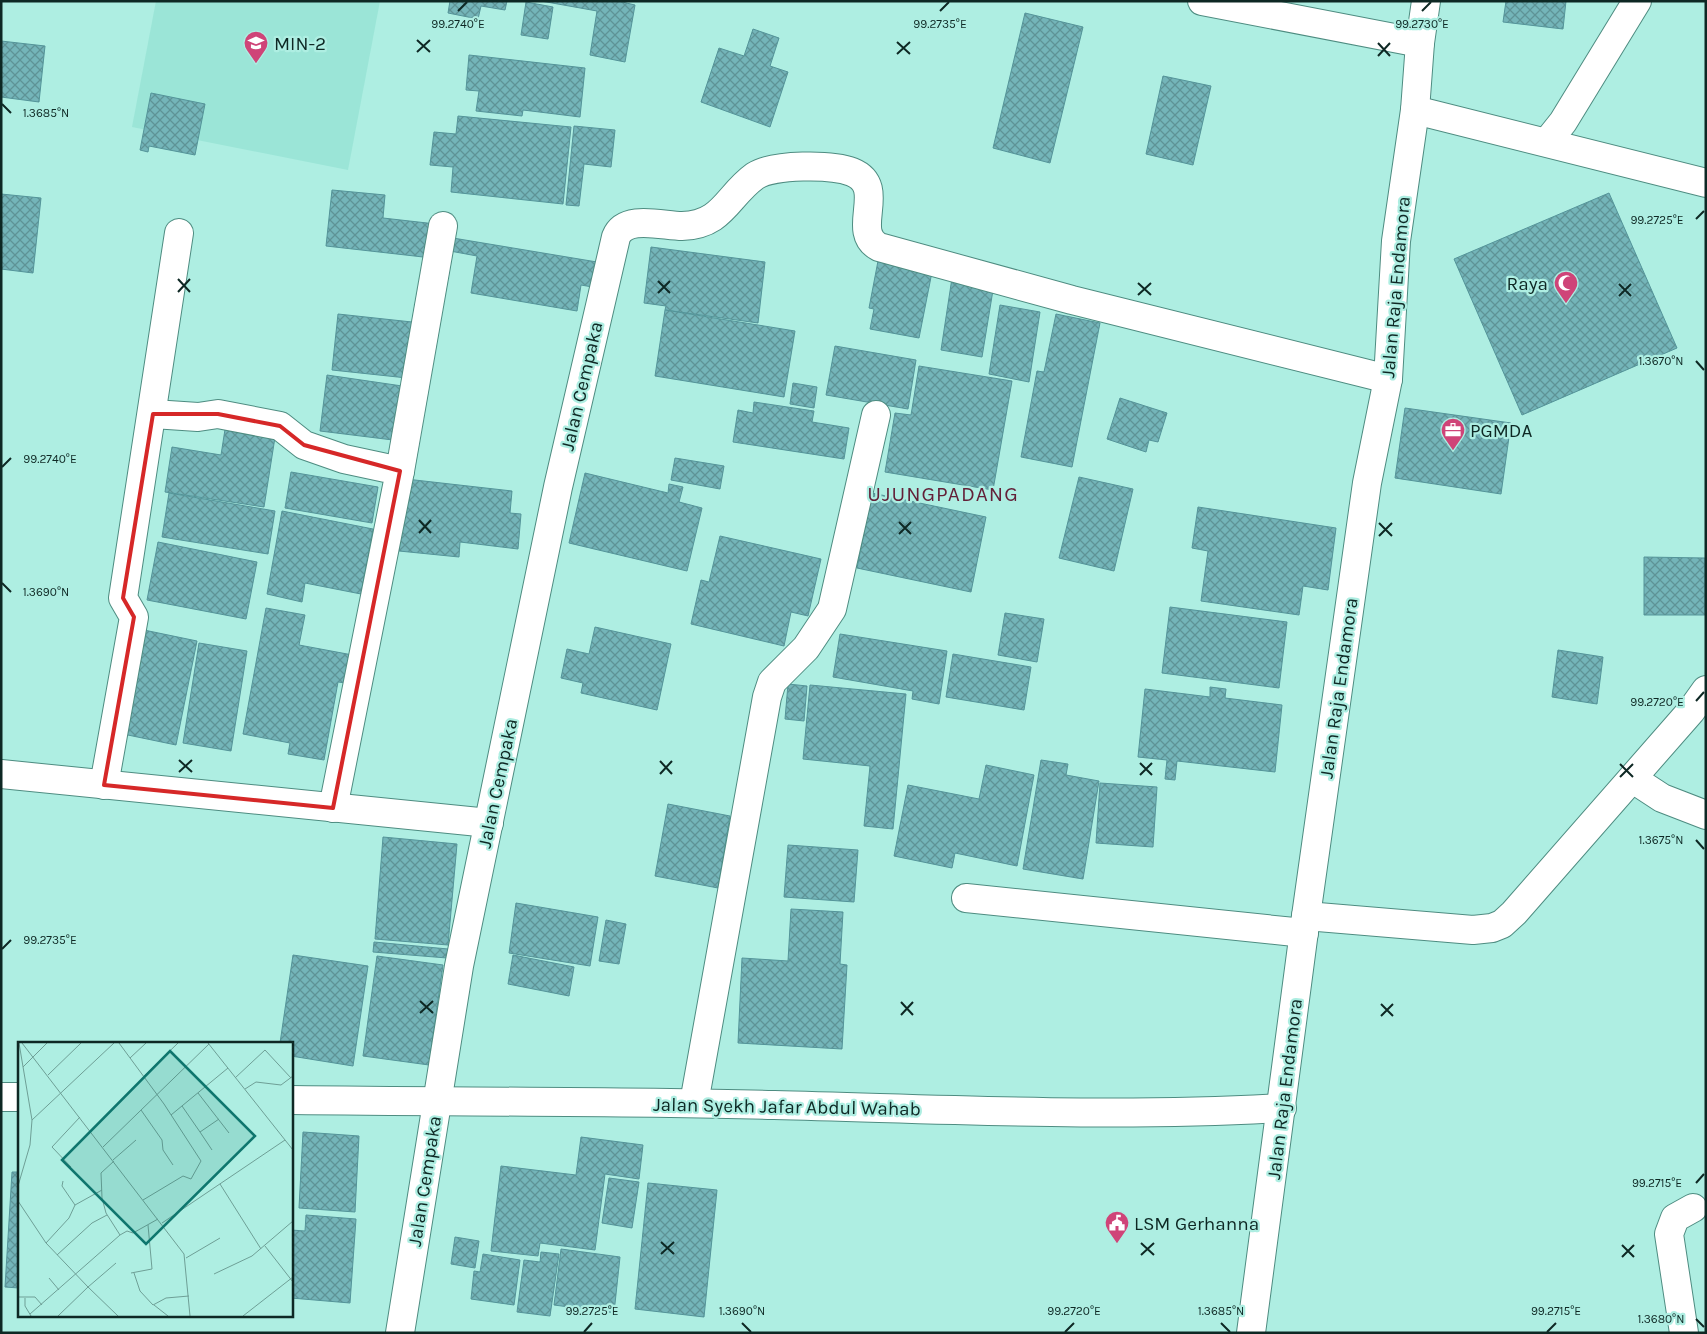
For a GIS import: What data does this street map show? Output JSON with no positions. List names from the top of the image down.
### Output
{
  "streets": {
    "street": ["Jalan Raja Endamora", "Jalan Cempaka", "Jalan Syekh Jafar Abdul Wahab"]
  },
  "crossings": [
    ["Jalan Raja Endamora", "Jalan Cempaka"],
    ["Jalan Raja Endamora", "Jalan Syekh Jafar Abdul Wahab"],
    ["Jalan Cempaka", "Jalan Syekh Jafar Abdul Wahab"]
  ],
  "districts": ["UJUNGPADANG"],
  "places": {
    "school or university": ["MIN-2"],
    "mosque": ["Raya"],
    "office": ["PGMDA"],
    "public building": ["LSM Gerhanna"]
  },
  "coordinates": [
    "99.2740°E",
    "99.2735°E",
    "99.2730°E",
    "1.3685°N",
    "99.2725°E",
    "1.3670°N",
    "1.3690°N",
    "99.2720°E",
    "1.3675°N",
    "99.2715°E",
    "1.3680°N"
  ]
}
